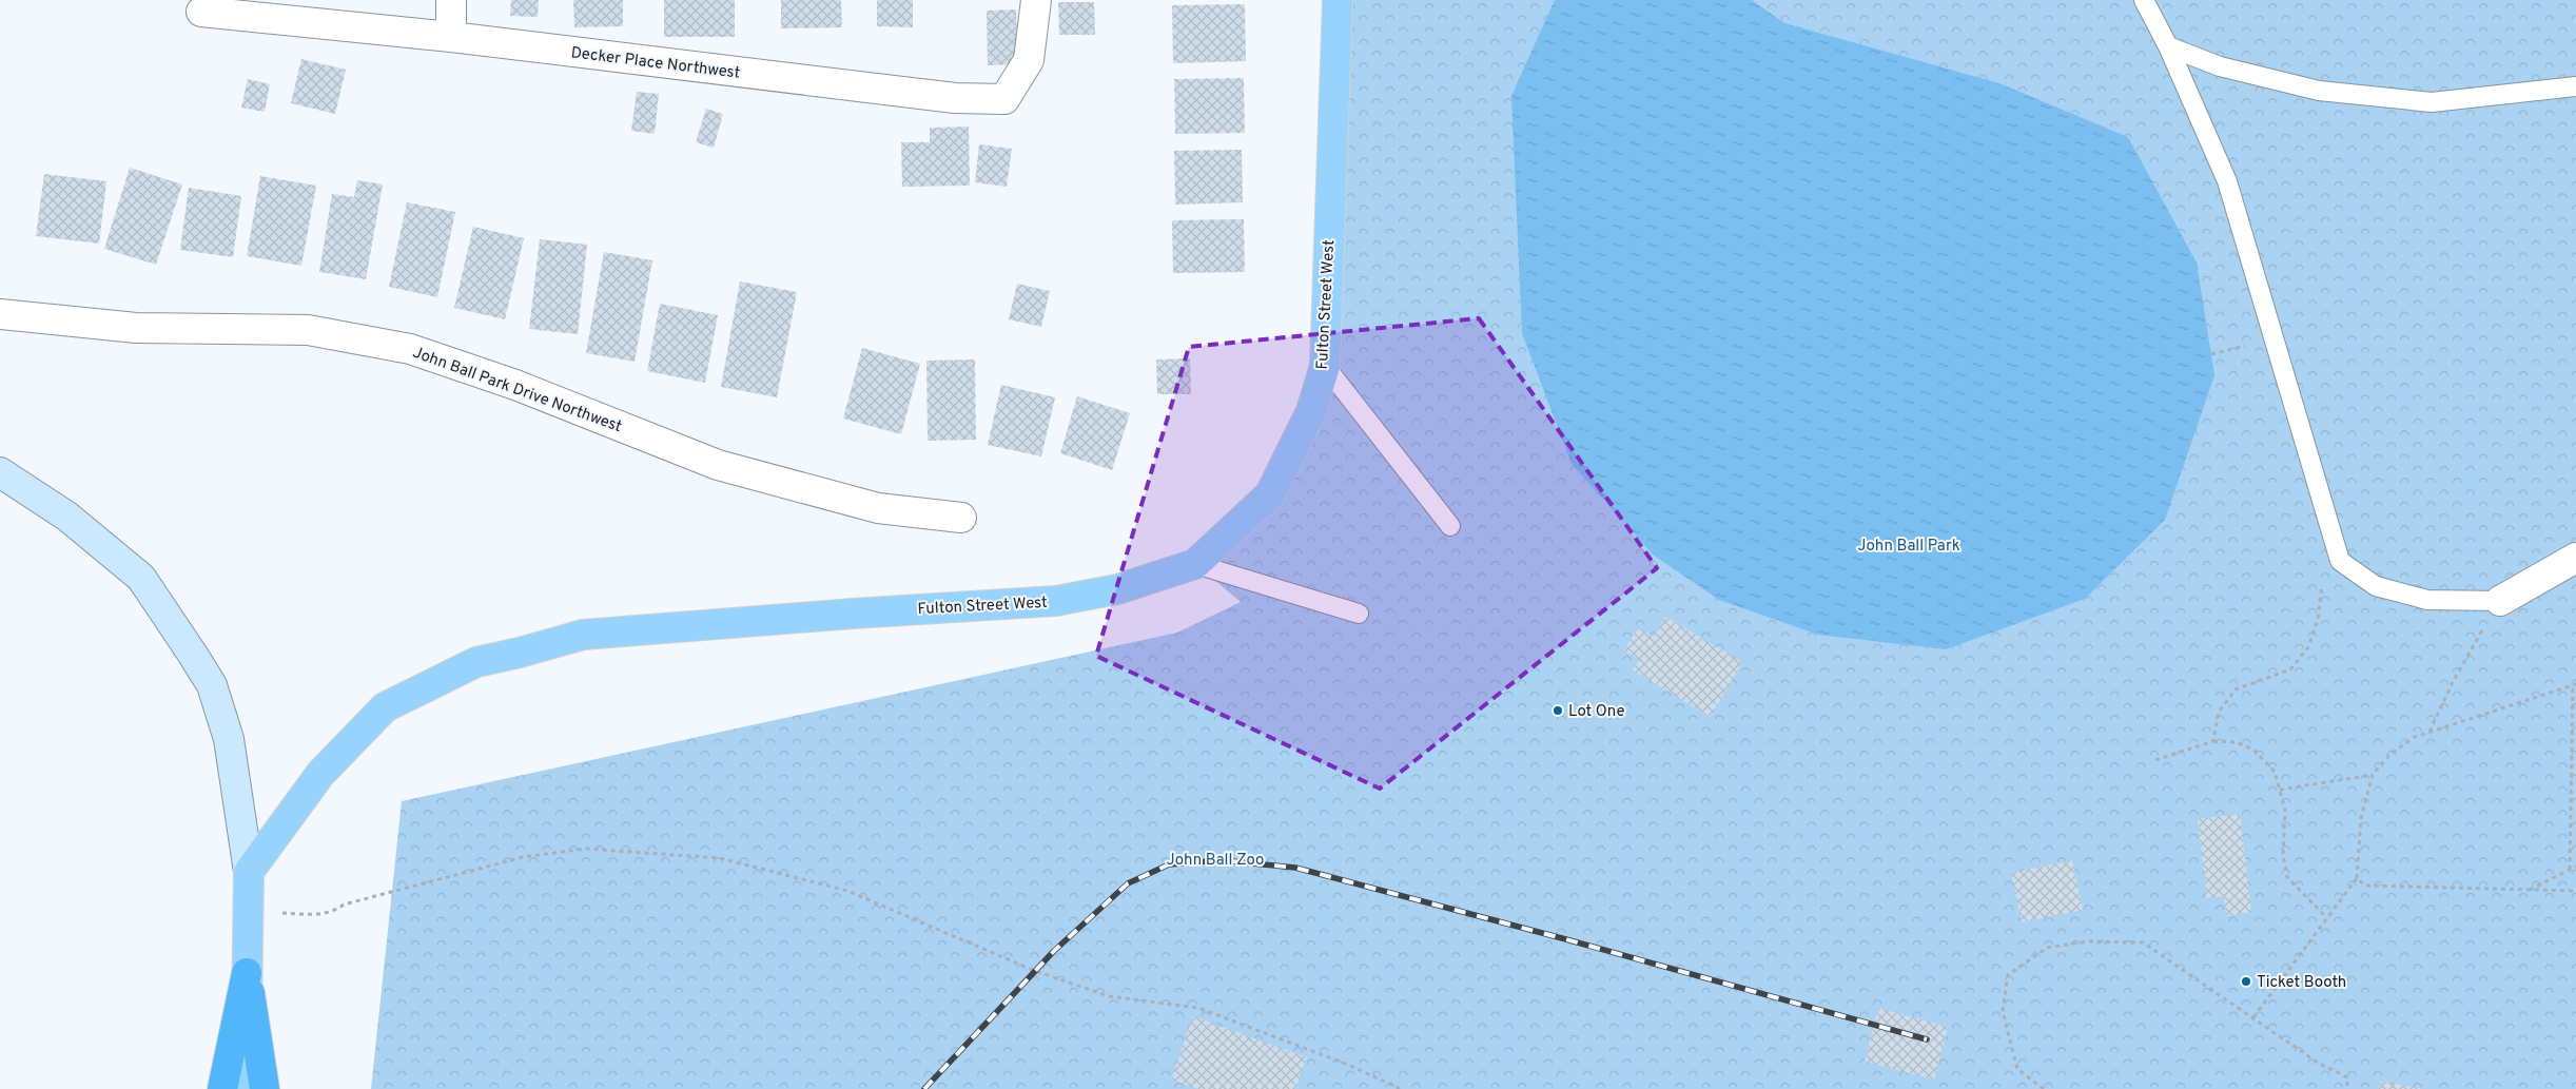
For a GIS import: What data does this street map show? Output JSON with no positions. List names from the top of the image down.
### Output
{
  "streets": {
    "main road": ["Fulton Street West"],
    "street": ["Decker Place Northwest", "John Ball Park Drive Northwest"]
  },
  "parks": ["John Ball Park", "John Ball Zoo"],
  "places": ["Lot One", "Ticket Booth"]
}
